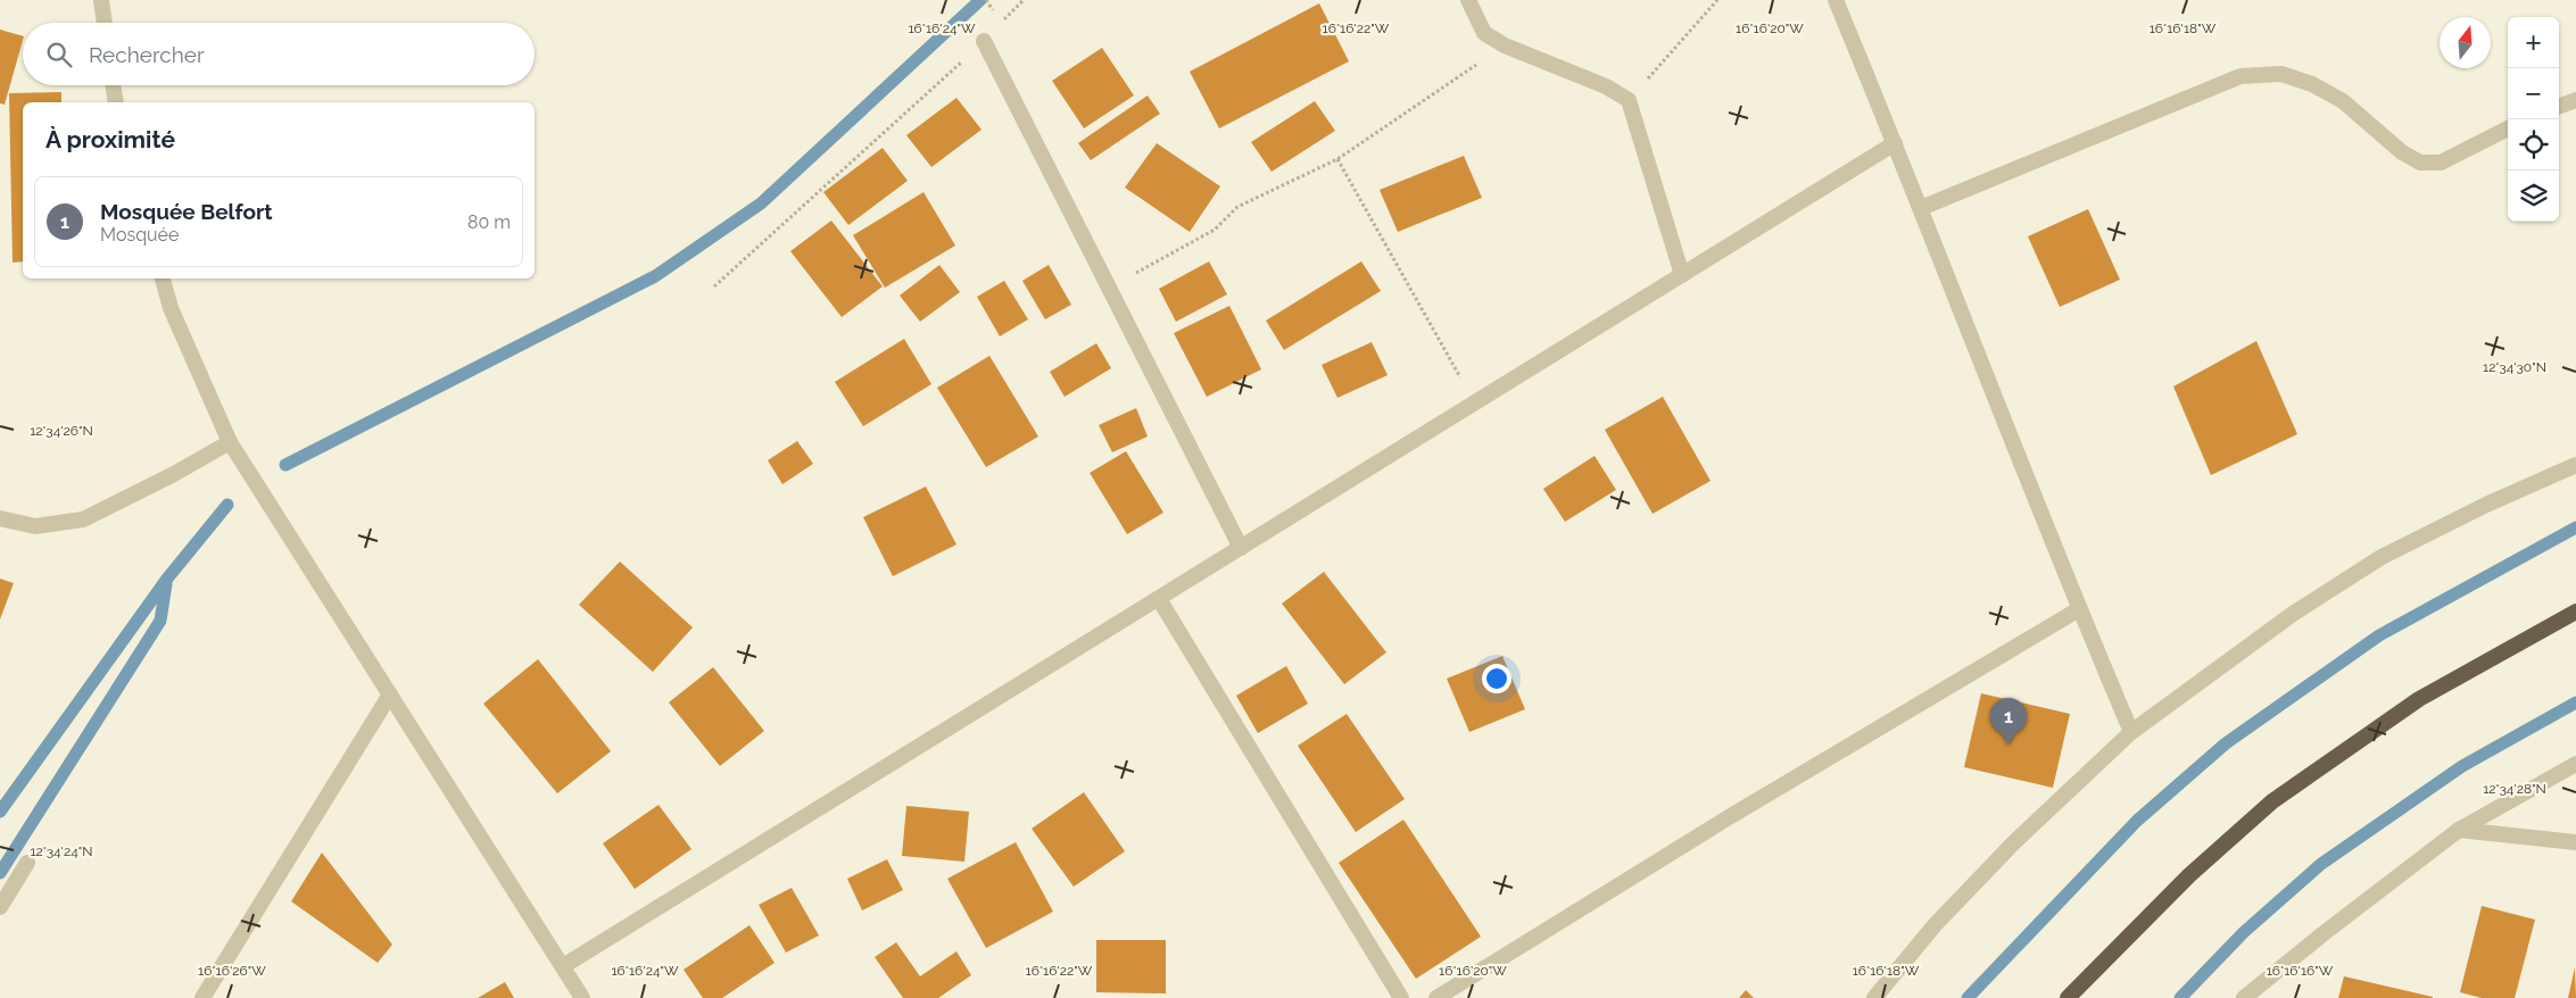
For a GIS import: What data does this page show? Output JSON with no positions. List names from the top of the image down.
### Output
{
  "north": "top",
  "page": {
    "map_buttons": ["+", "−"],
    "search": "Rechercher",
    "heading": "À proximité",
    "list": [
      {
        "mark": "1",
        "name": "Mosquée Belfort",
        "note": "Mosquée",
        "value": "80 m"
      }
    ],
    "pins": "1"
  },
  "coordinates": [
    "16°16'24\"W",
    "16°16'22\"W",
    "16°16'20\"W",
    "16°16'18\"W",
    "12°34'30\"N",
    "12°34'26\"N",
    "12°34'28\"N",
    "12°34'24\"N",
    "16°16'26\"W",
    "16°16'16\"W"
  ]
}
